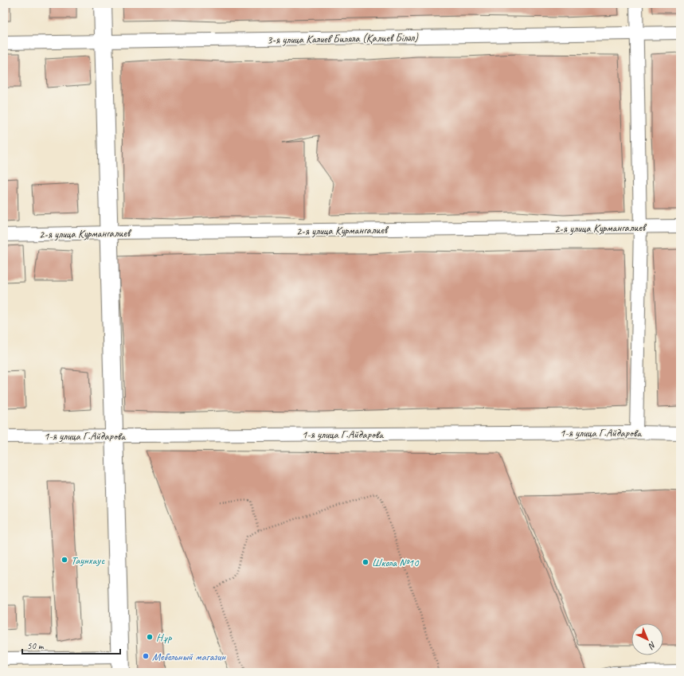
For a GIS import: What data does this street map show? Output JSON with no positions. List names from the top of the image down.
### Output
{
  "streets": {
    "street": ["3-я улица Калиев Биляла (Қалиев Біләл)", "2-я улица Курмангалиев", "1-я улица Г.Айдарова"]
  },
  "places": [
    "Таунхаус",
    "Школа №10",
    "Нұр",
    "Мебельный магазин"
  ],
  "scale_bar": "50 m",
  "north": "bottom right"
}
